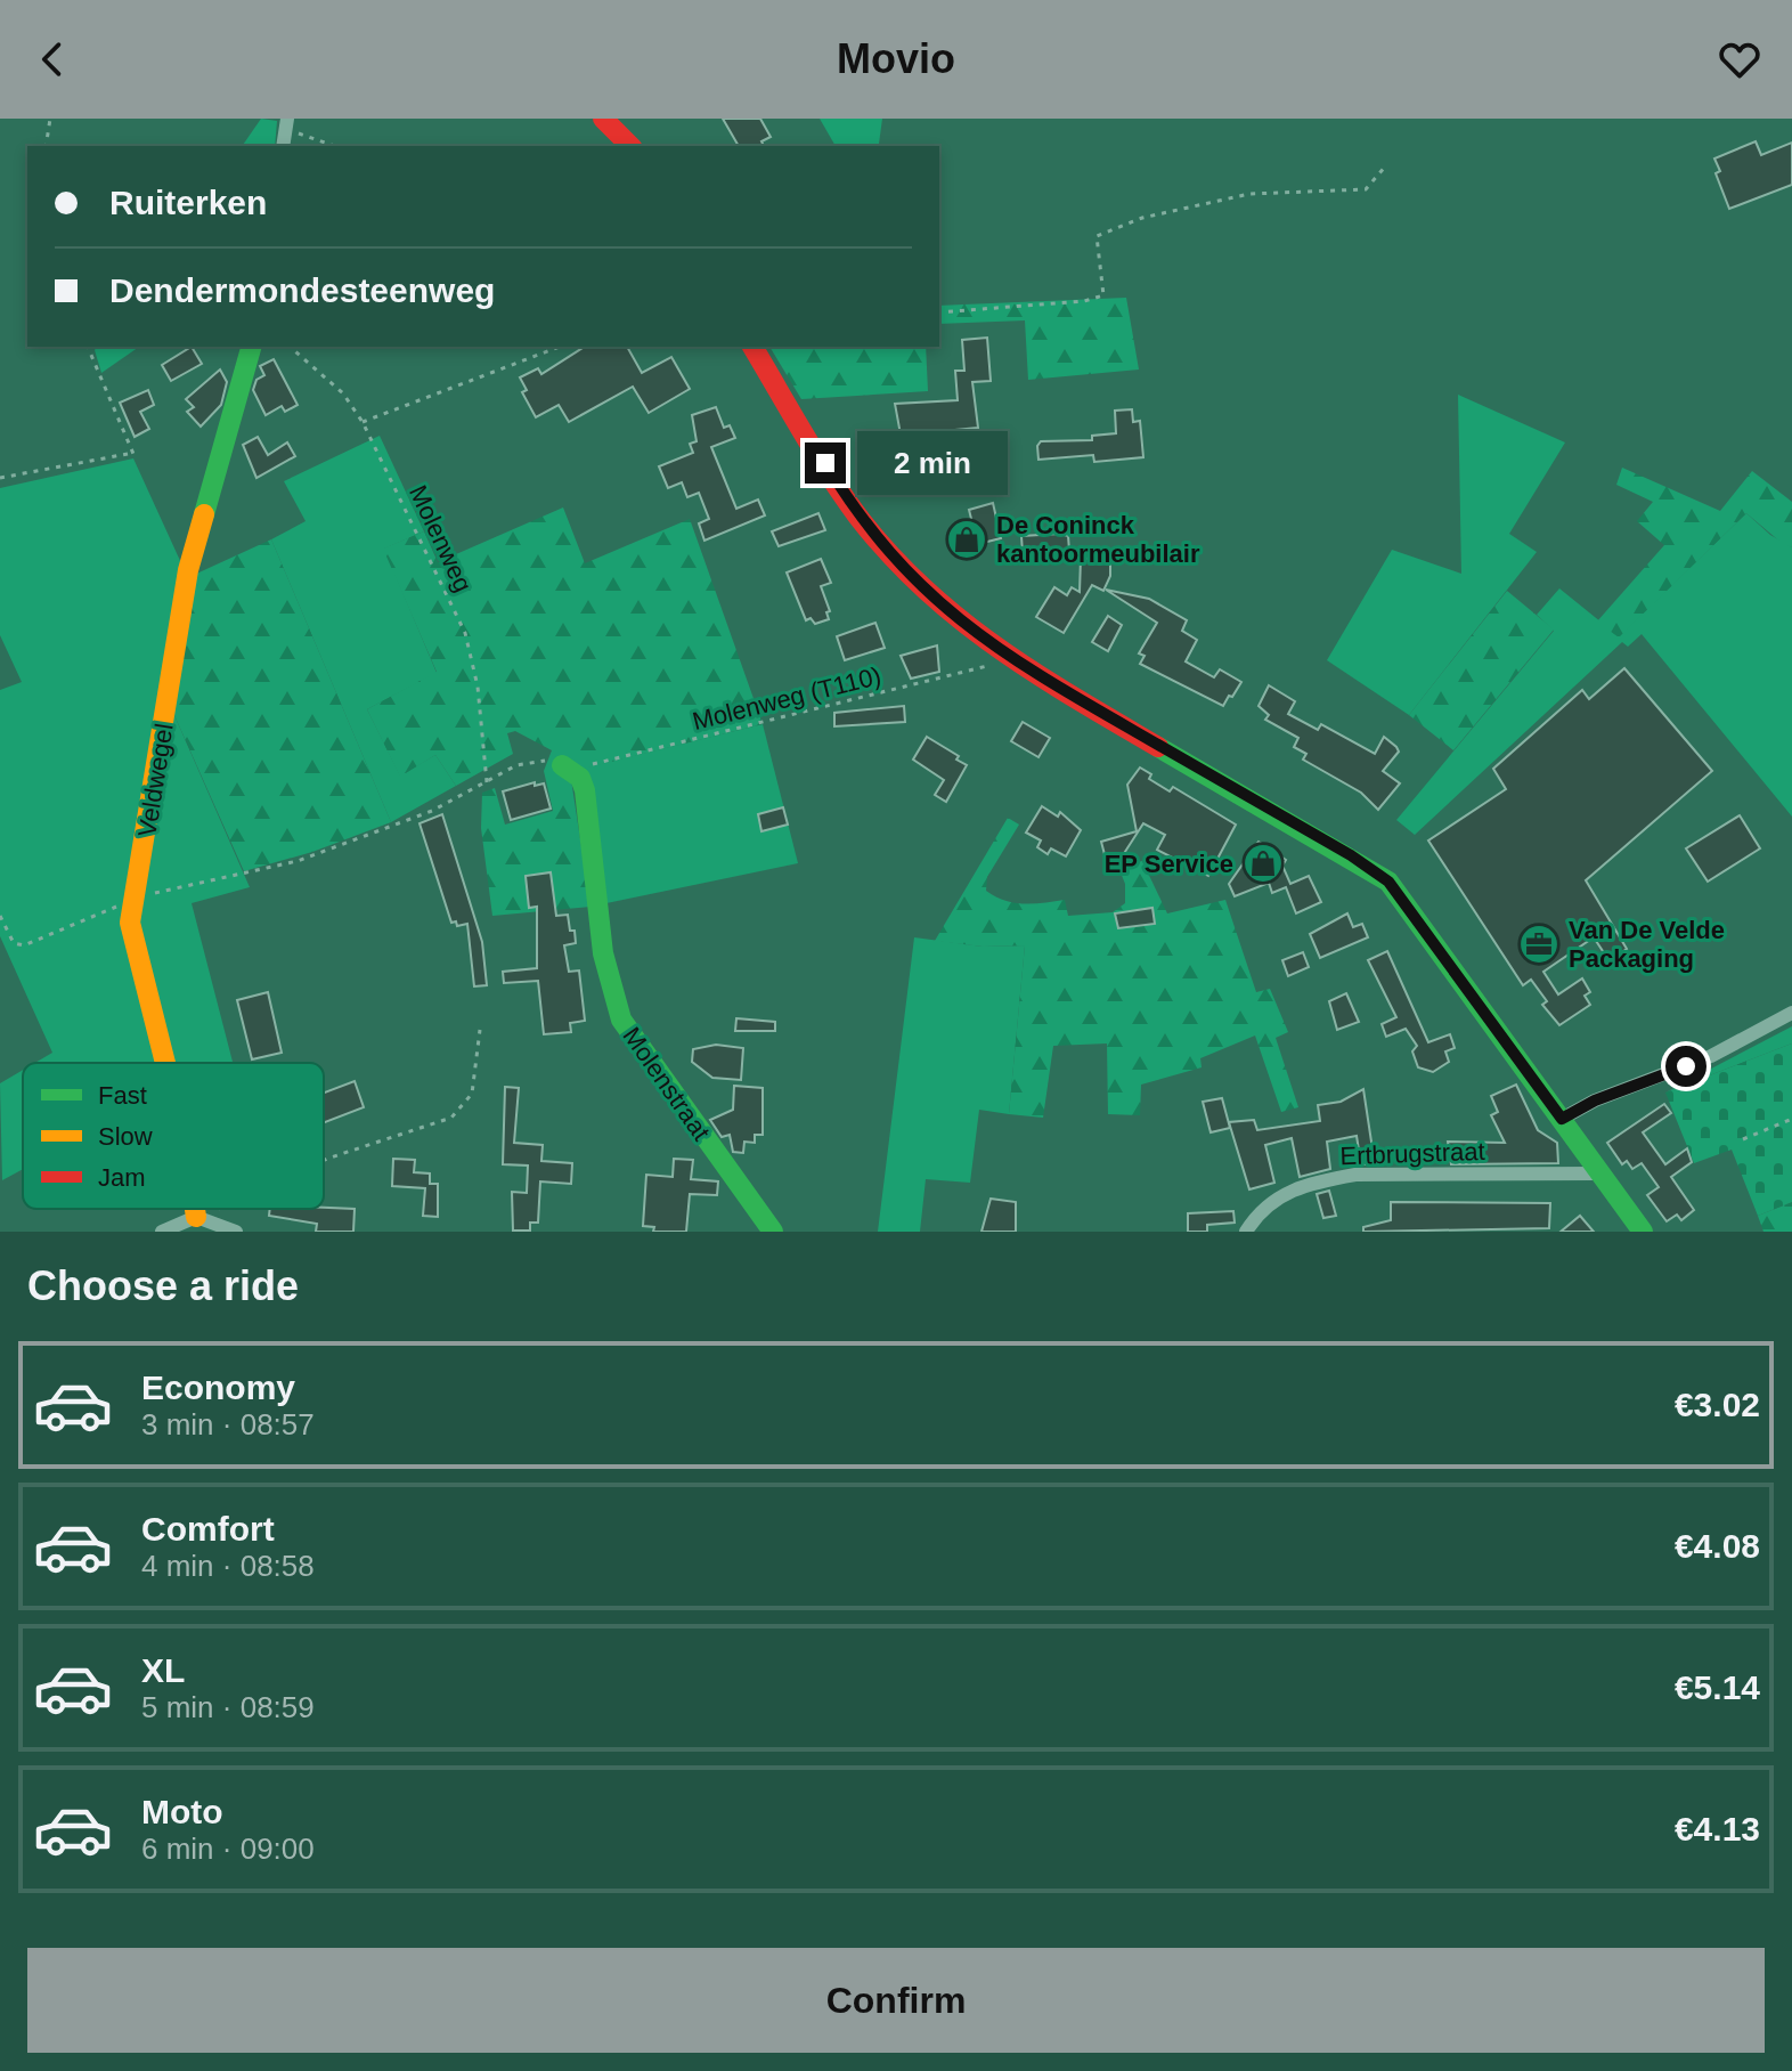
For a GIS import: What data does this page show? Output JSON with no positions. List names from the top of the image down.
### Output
{
  "streets": {
    "street": ["Veldwegel", "Molenstraat", "Ertbrugstraat"],
    "path": ["Molenweg", "Molenweg (T110)"]
  },
  "crossings": [
    ["Molenweg (T110)", "Molenstraat"]
  ],
  "places": {
    "shop": ["De Coninck kantoormeubilair", "EP Service"],
    "office": ["Van De Velde Packaging"]
  },
  "legend": ["Fast", "Slow", "Jam"],
  "page": {
    "header": "Movio",
    "banner": ["Ruiterken", "Dendermondesteenweg"],
    "bubble": "2 min",
    "heading": "Choose a ride",
    "list": [
      {
        "name": "Economy",
        "note": "3 min · 08:57",
        "value": "€3.02"
      },
      {
        "name": "Comfort",
        "note": "4 min · 08:58",
        "value": "€4.08"
      },
      {
        "name": "XL",
        "note": "5 min · 08:59",
        "value": "€5.14"
      },
      {
        "name": "Moto",
        "note": "6 min · 09:00",
        "value": "€4.13"
      }
    ],
    "buttons": "Confirm"
  }
}
